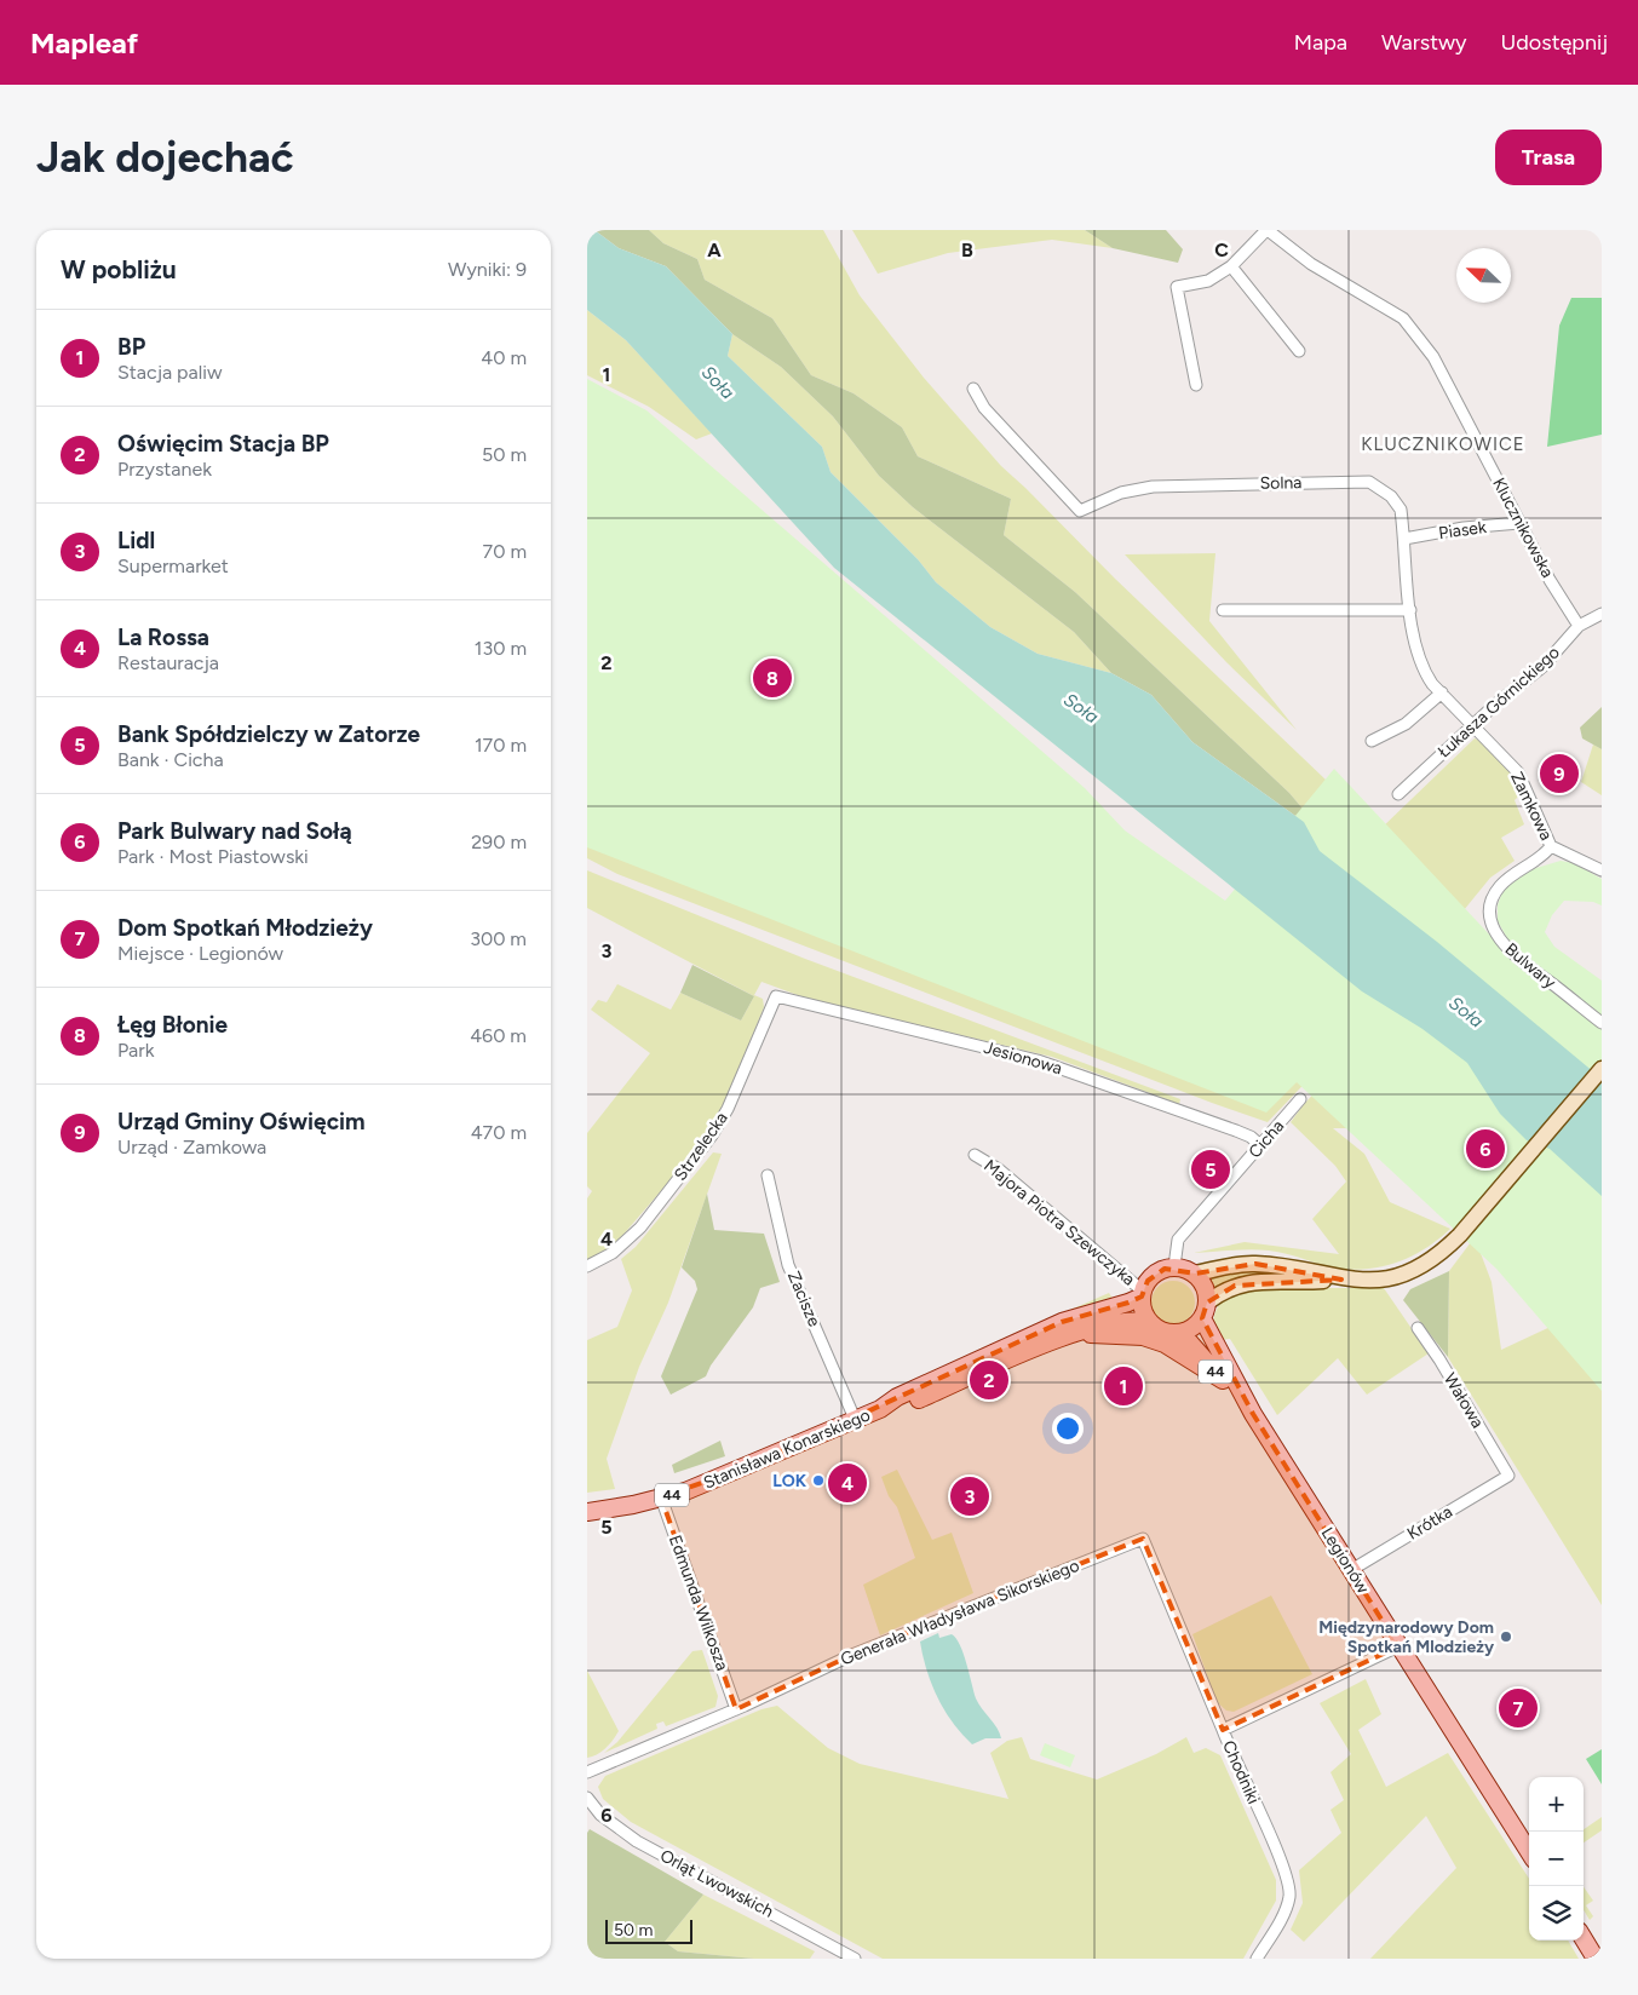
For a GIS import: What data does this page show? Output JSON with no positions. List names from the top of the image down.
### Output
{
  "streets": {
    "main road": ["44", "Stanisława Konarskiego", "Legionów"],
    "street": [
      "Solna",
      "Klucznikowska",
      "Piasek",
      "Łukasza Górnickiego",
      "Zamkowa",
      "Bulwary",
      "Jesionowa",
      "Cicha",
      "Strzelecka",
      "Majora Piotra Szewczyka",
      "Zacisze",
      "Wałowa",
      "Krótka",
      "Edmunda Wilkosza",
      "Generała Władysława Sikorskiego",
      "Chodniki",
      "Orląt Lwowskich"
    ]
  },
  "crossings": [
    ["Solna", "Piasek"],
    ["Solna", "Łukasza Górnickiego"],
    ["Solna", "Zamkowa"],
    ["Klucznikowska", "Piasek"],
    ["Klucznikowska", "Łukasza Górnickiego"],
    ["Łukasza Górnickiego", "Zamkowa"],
    ["Zamkowa", "Bulwary"],
    ["Jesionowa", "Cicha"],
    ["Jesionowa", "Strzelecka"],
    ["Cicha", "Majora Piotra Szewczyka"],
    ["Cicha", "44"],
    ["Cicha", "Stanisława Konarskiego"],
    ["Cicha", "Legionów"],
    ["Majora Piotra Szewczyka", "44"],
    ["Majora Piotra Szewczyka", "Stanisława Konarskiego"],
    ["Majora Piotra Szewczyka", "Legionów"],
    ["Zacisze", "Stanisława Konarskiego"],
    ["44", "Stanisława Konarskiego"],
    ["44", "Legionów"],
    ["Wałowa", "Krótka"],
    ["Stanisława Konarskiego", "Legionów"],
    ["Stanisława Konarskiego", "Edmunda Wilkosza"],
    ["Krótka", "Legionów"],
    ["Legionów", "Chodniki"],
    ["Edmunda Wilkosza", "Generała Władysława Sikorskiego"],
    ["Generała Władysława Sikorskiego", "Chodniki"]
  ],
  "districts": ["KLUCZNIKOWICE"],
  "water": ["Soła"],
  "places": ["LOK", "Międzynarodowy Dom Spotkań Mlodzieży"],
  "scale_bar": "50 m",
  "north": "top left",
  "page": {
    "header": "Mapleaf",
    "nav": ["Mapa", "Warstwy", "Udostępnij"],
    "buttons": "Trasa",
    "title": "Jak dojechać",
    "heading": ["W pobliżu", "Wyniki: 9"],
    "list": [
      {
        "mark": "1",
        "name": "BP",
        "note": "Stacja paliw",
        "value": "40 m"
      },
      {
        "mark": "2",
        "name": "Oświęcim Stacja BP",
        "note": "Przystanek",
        "value": "50 m"
      },
      {
        "mark": "3",
        "name": "Lidl",
        "note": "Supermarket",
        "value": "70 m"
      },
      {
        "mark": "4",
        "name": "La Rossa",
        "note": "Restauracja",
        "value": "130 m"
      },
      {
        "mark": "5",
        "name": "Bank Spółdzielczy w Zatorze",
        "note": "Bank · Cicha",
        "value": "170 m"
      },
      {
        "mark": "6",
        "name": "Park Bulwary nad Sołą",
        "note": "Park · Most Piastowski",
        "value": "290 m"
      },
      {
        "mark": "7",
        "name": "Dom Spotkań Młodzieży",
        "note": "Miejsce · Legionów",
        "value": "300 m"
      },
      {
        "mark": "8",
        "name": "Łęg Błonie",
        "note": "Park",
        "value": "460 m"
      },
      {
        "mark": "9",
        "name": "Urząd Gminy Oświęcim",
        "note": "Urząd · Zamkowa",
        "value": "470 m"
      }
    ],
    "pins": [
      "8",
      "9",
      "6",
      "5",
      "2",
      "1",
      "4",
      "3",
      "7"
    ],
    "map_buttons": ["+", "−"],
    "scale": "50 m"
  },
  "grid": {
    "columns": ["A", "B", "C"],
    "rows": [
      "1",
      "2",
      "3",
      "4",
      "5",
      "6"
    ]
  }
}
